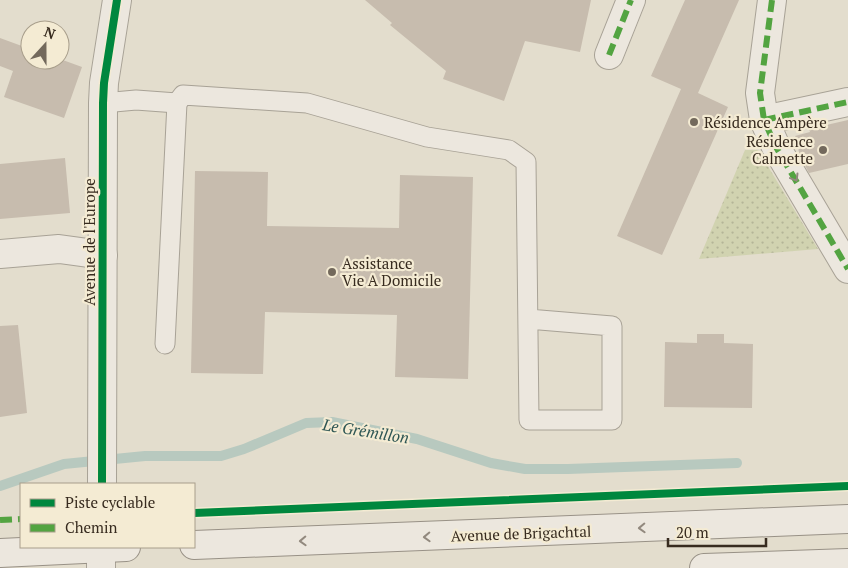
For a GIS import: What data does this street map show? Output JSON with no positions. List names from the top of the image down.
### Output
{
  "streets": {
    "street": ["Avenue de l'Europe", "Avenue de Brigachtal"]
  },
  "one_way": ["Avenue de Brigachtal"],
  "water": ["Le Grémillon"],
  "places": ["Résidence Ampère", "Résidence Calmette", "Assistance Vie A Domicile"],
  "legend": ["Piste cyclable", "Chemin"],
  "scale_bar": "20 m",
  "north": "top"
}
